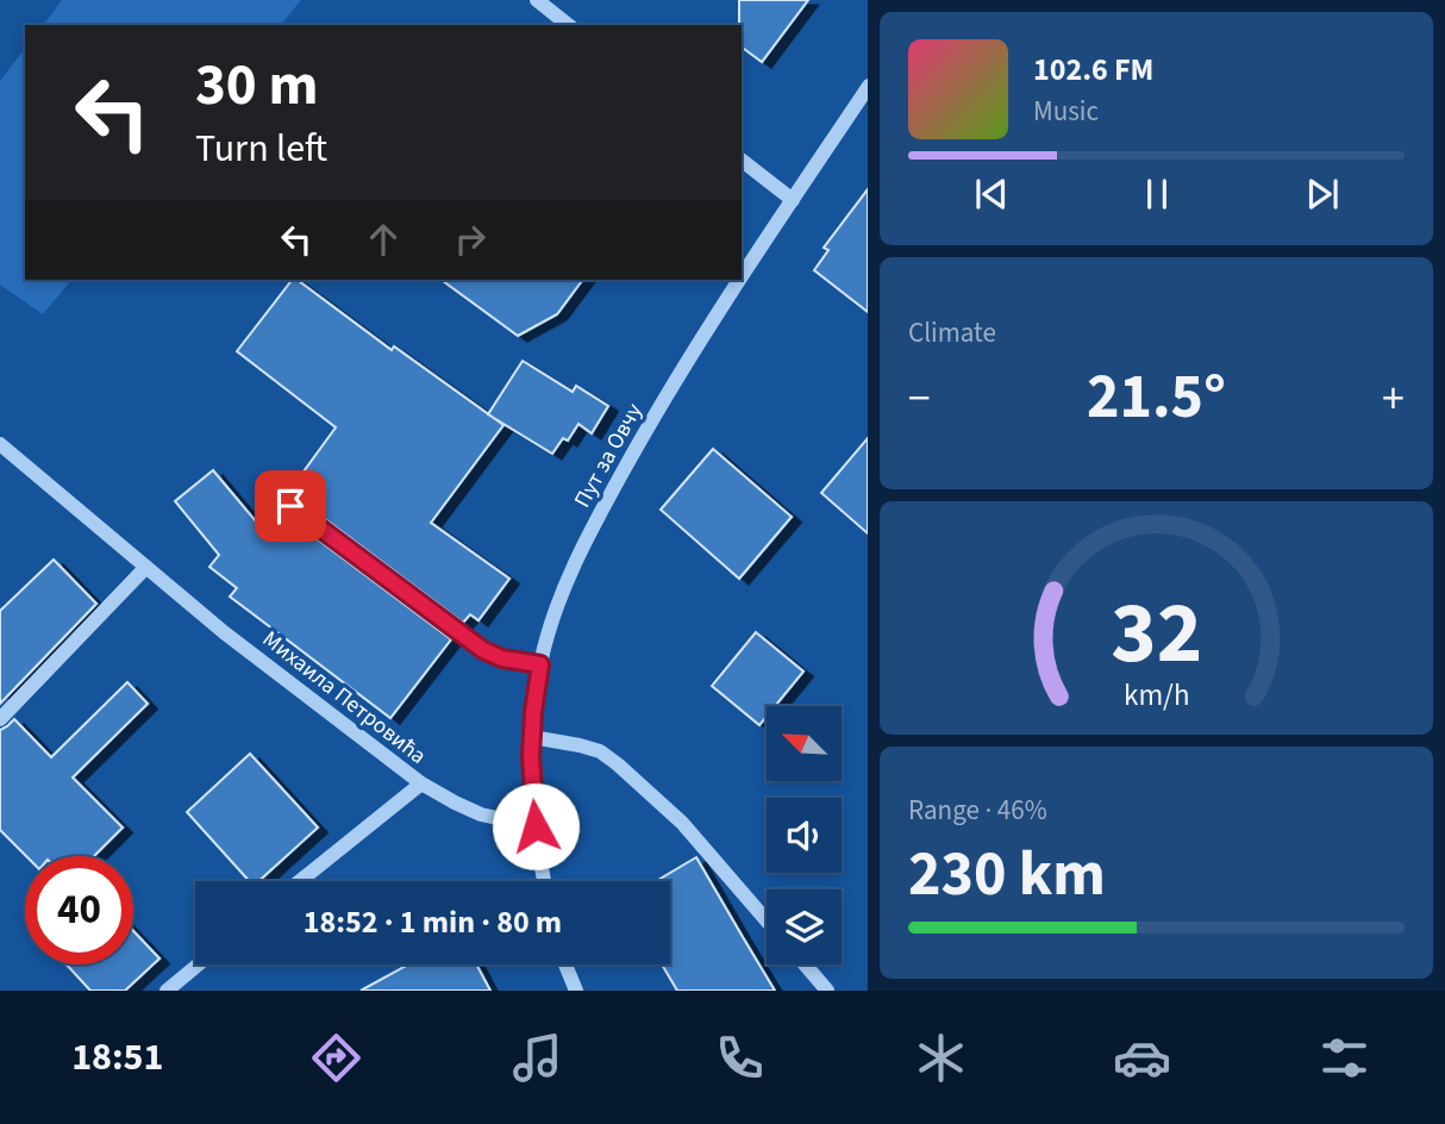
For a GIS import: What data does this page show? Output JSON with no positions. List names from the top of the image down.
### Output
{
  "streets": {
    "street": ["Пут за Овчу", "Михаила Петровића"]
  },
  "crossings": [
    ["Пут за Овчу", "Михаила Петровића"]
  ],
  "north": "top left",
  "page": {
    "turn": ["30 m", "Turn left"],
    "song": ["102.6 FM", "Music"],
    "tile": [
      "Climate",
      ["Range · 46%", "230 km"]
    ],
    "heat": ["−", "21.5°", "+"],
    "limit": "40",
    "trip": "18:52 · 1 min · 80 m",
    "tabs": "18:51",
    "gauge": ["32", "km/h"]
  }
}
